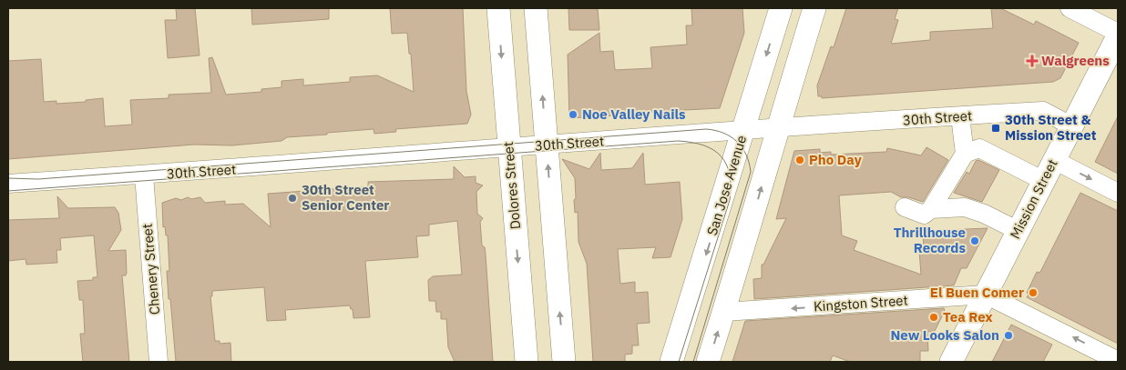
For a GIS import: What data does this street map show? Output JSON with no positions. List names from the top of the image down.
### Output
{
  "streets": {
    "main road": ["Dolores Street", "San Jose Avenue", "Mission Street"],
    "street": ["30th Street", "Chenery Street", "Kingston Street"]
  },
  "crossings": [
    ["30th Street", "Dolores Street"],
    ["30th Street", "San Jose Avenue"],
    ["30th Street", "Mission Street"],
    ["30th Street", "Chenery Street"],
    ["Mission Street", "Kingston Street"]
  ],
  "one_way": ["Kingston Street"],
  "places": {
    "health": ["Walgreens"],
    "other": [
      "Noe Valley Nails",
      "Pho Day",
      "30th Street Senior Center",
      "Thrillhouse Records",
      "El Buen Comer",
      "Tea Rex",
      "New Looks Salon"
    ],
    "transit": ["30th Street & Mission Street"]
  }
}
